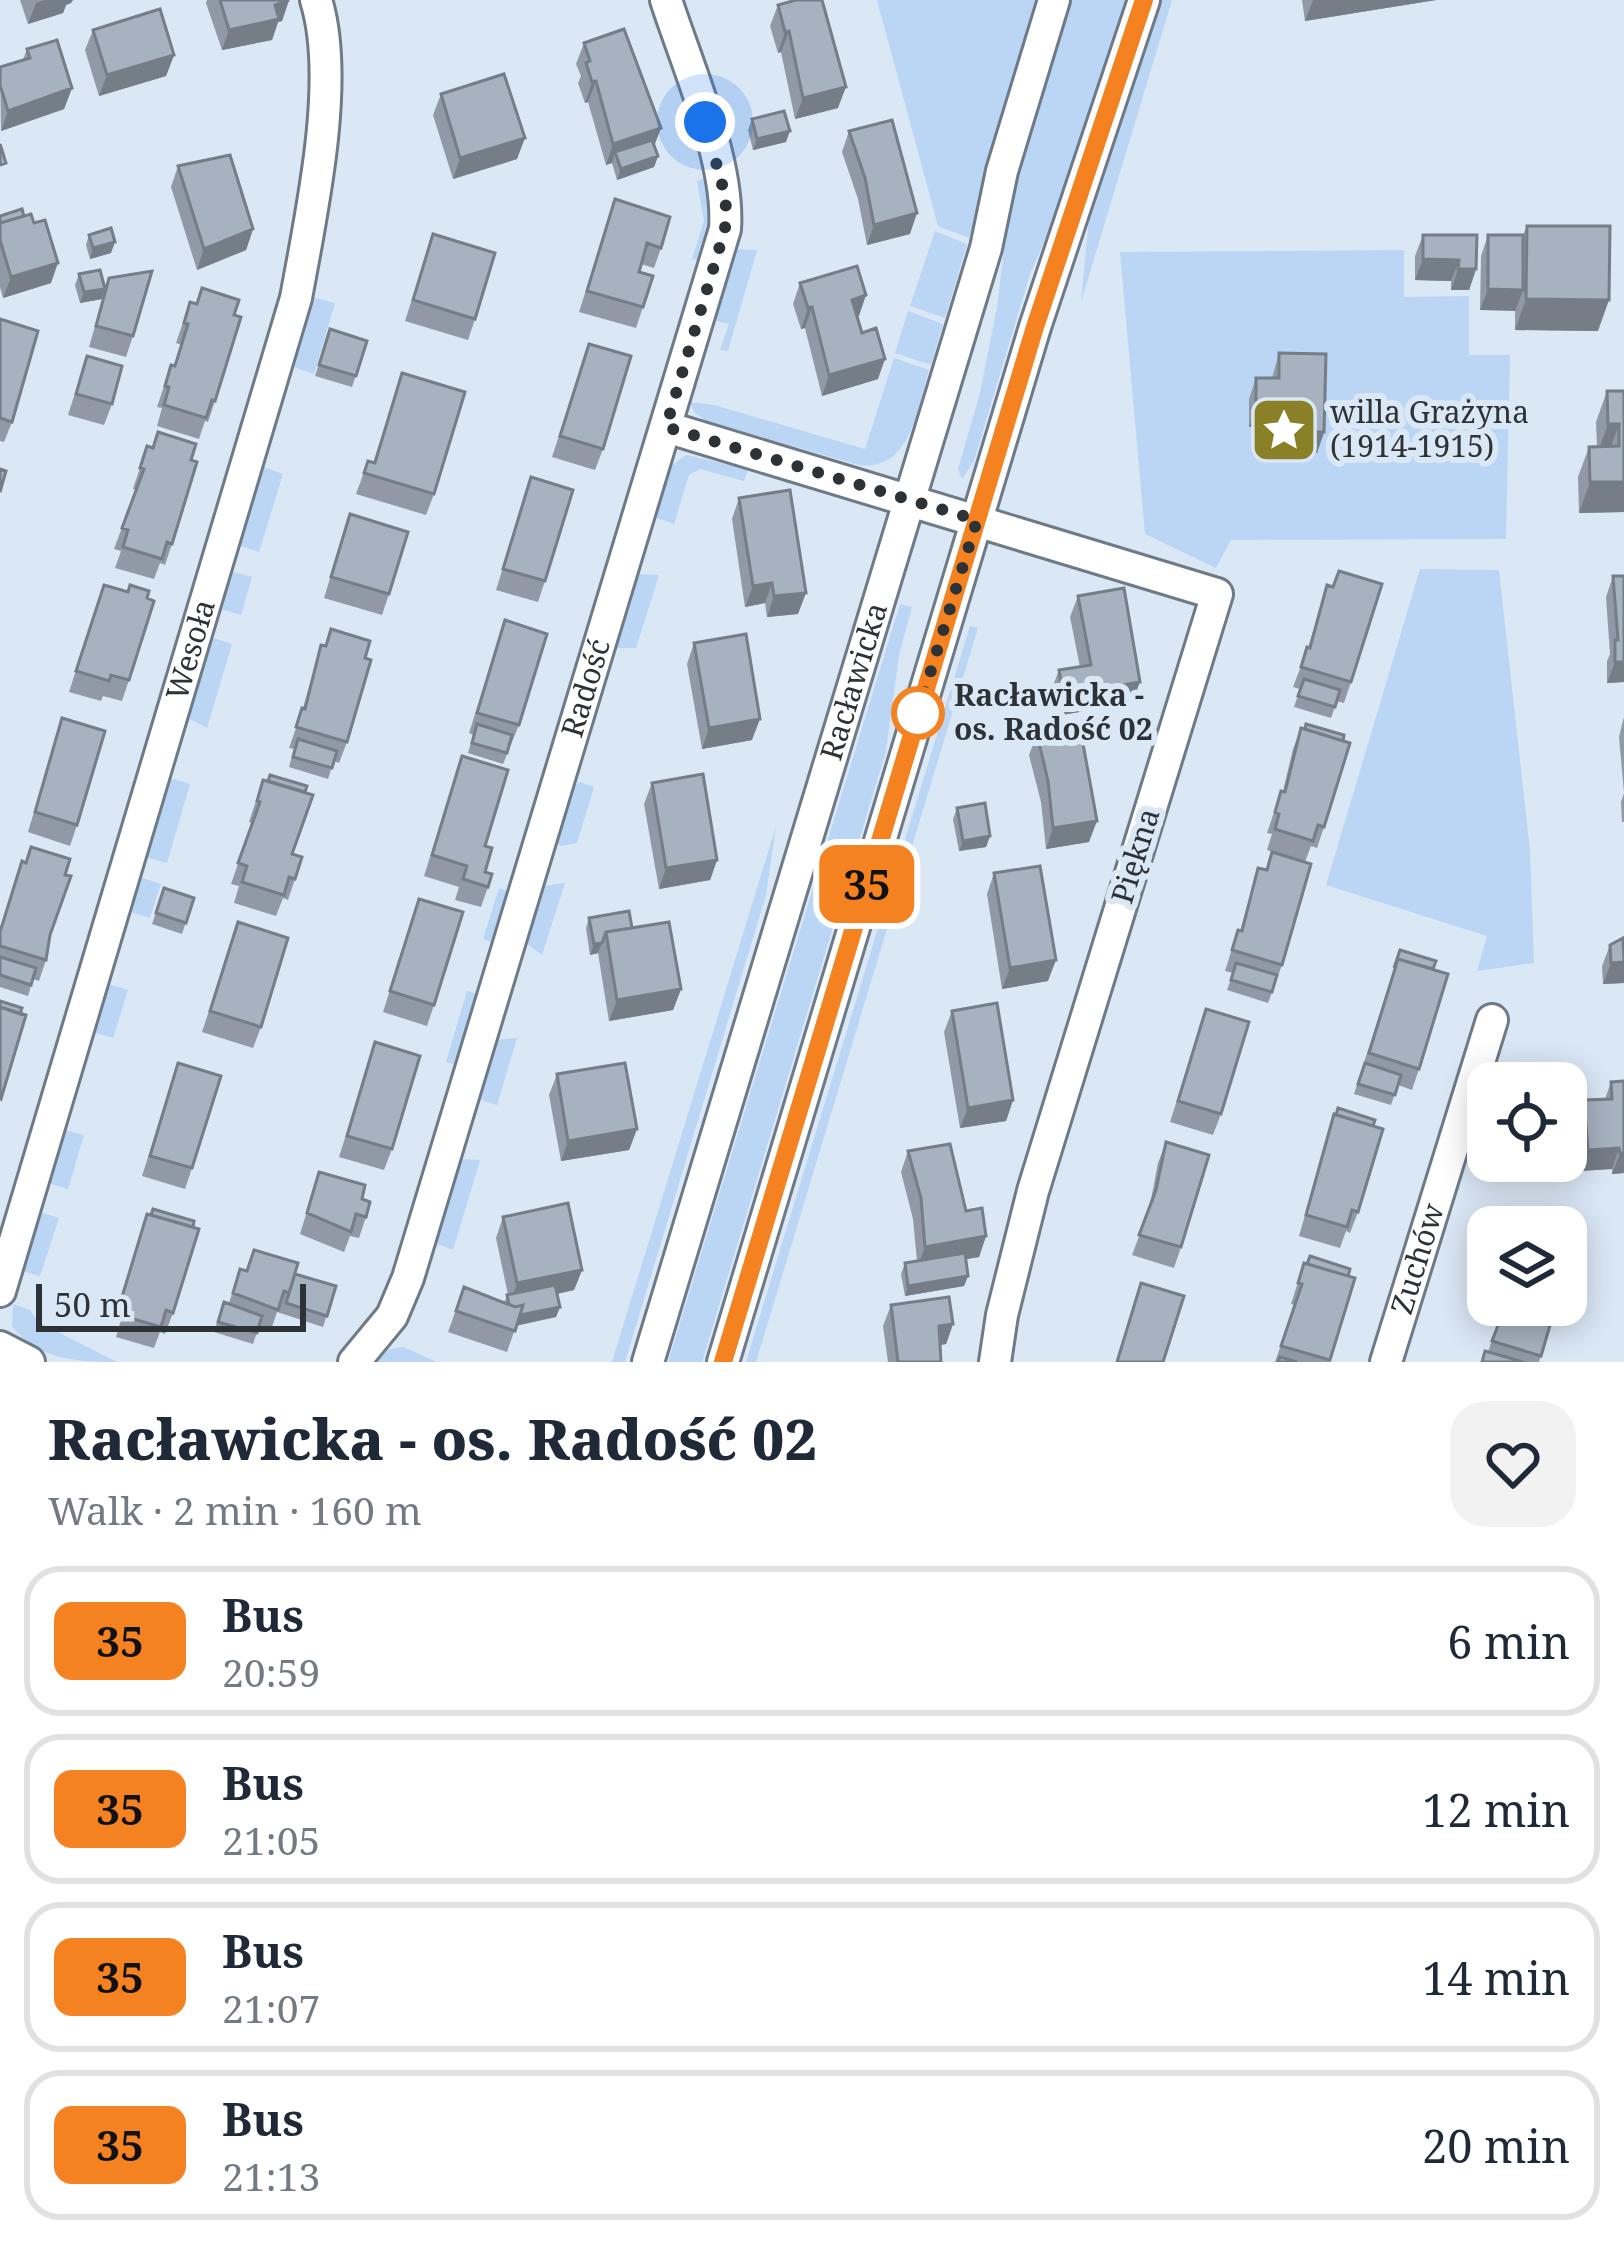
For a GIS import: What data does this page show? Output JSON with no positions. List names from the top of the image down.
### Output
{
  "streets": {
    "street": [
      "Wesoła",
      "Racławicka",
      "Radość",
      "Piękna",
      "Zuchów"
    ]
  },
  "places": {
    "place": ["willa Grażyna (1914-1915)"],
    "other": ["Racławicka - os. Radość 02"]
  },
  "lines": ["bus line 35"],
  "scale_bar": "50 m",
  "page": {
    "on_map": "35",
    "scale": "50 m",
    "heading": ["Racławicka - os. Radość 02", "Walk · 2 min · 160 m"],
    "list": [
      {
        "mark": "35",
        "name": "Bus",
        "note": "20:59",
        "value": "6 min"
      },
      {
        "mark": "35",
        "name": "Bus",
        "note": "21:05",
        "value": "12 min"
      },
      {
        "mark": "35",
        "name": "Bus",
        "note": "21:07",
        "value": "14 min"
      },
      {
        "mark": "35",
        "name": "Bus",
        "note": "21:13",
        "value": "20 min"
      }
    ]
  }
}
